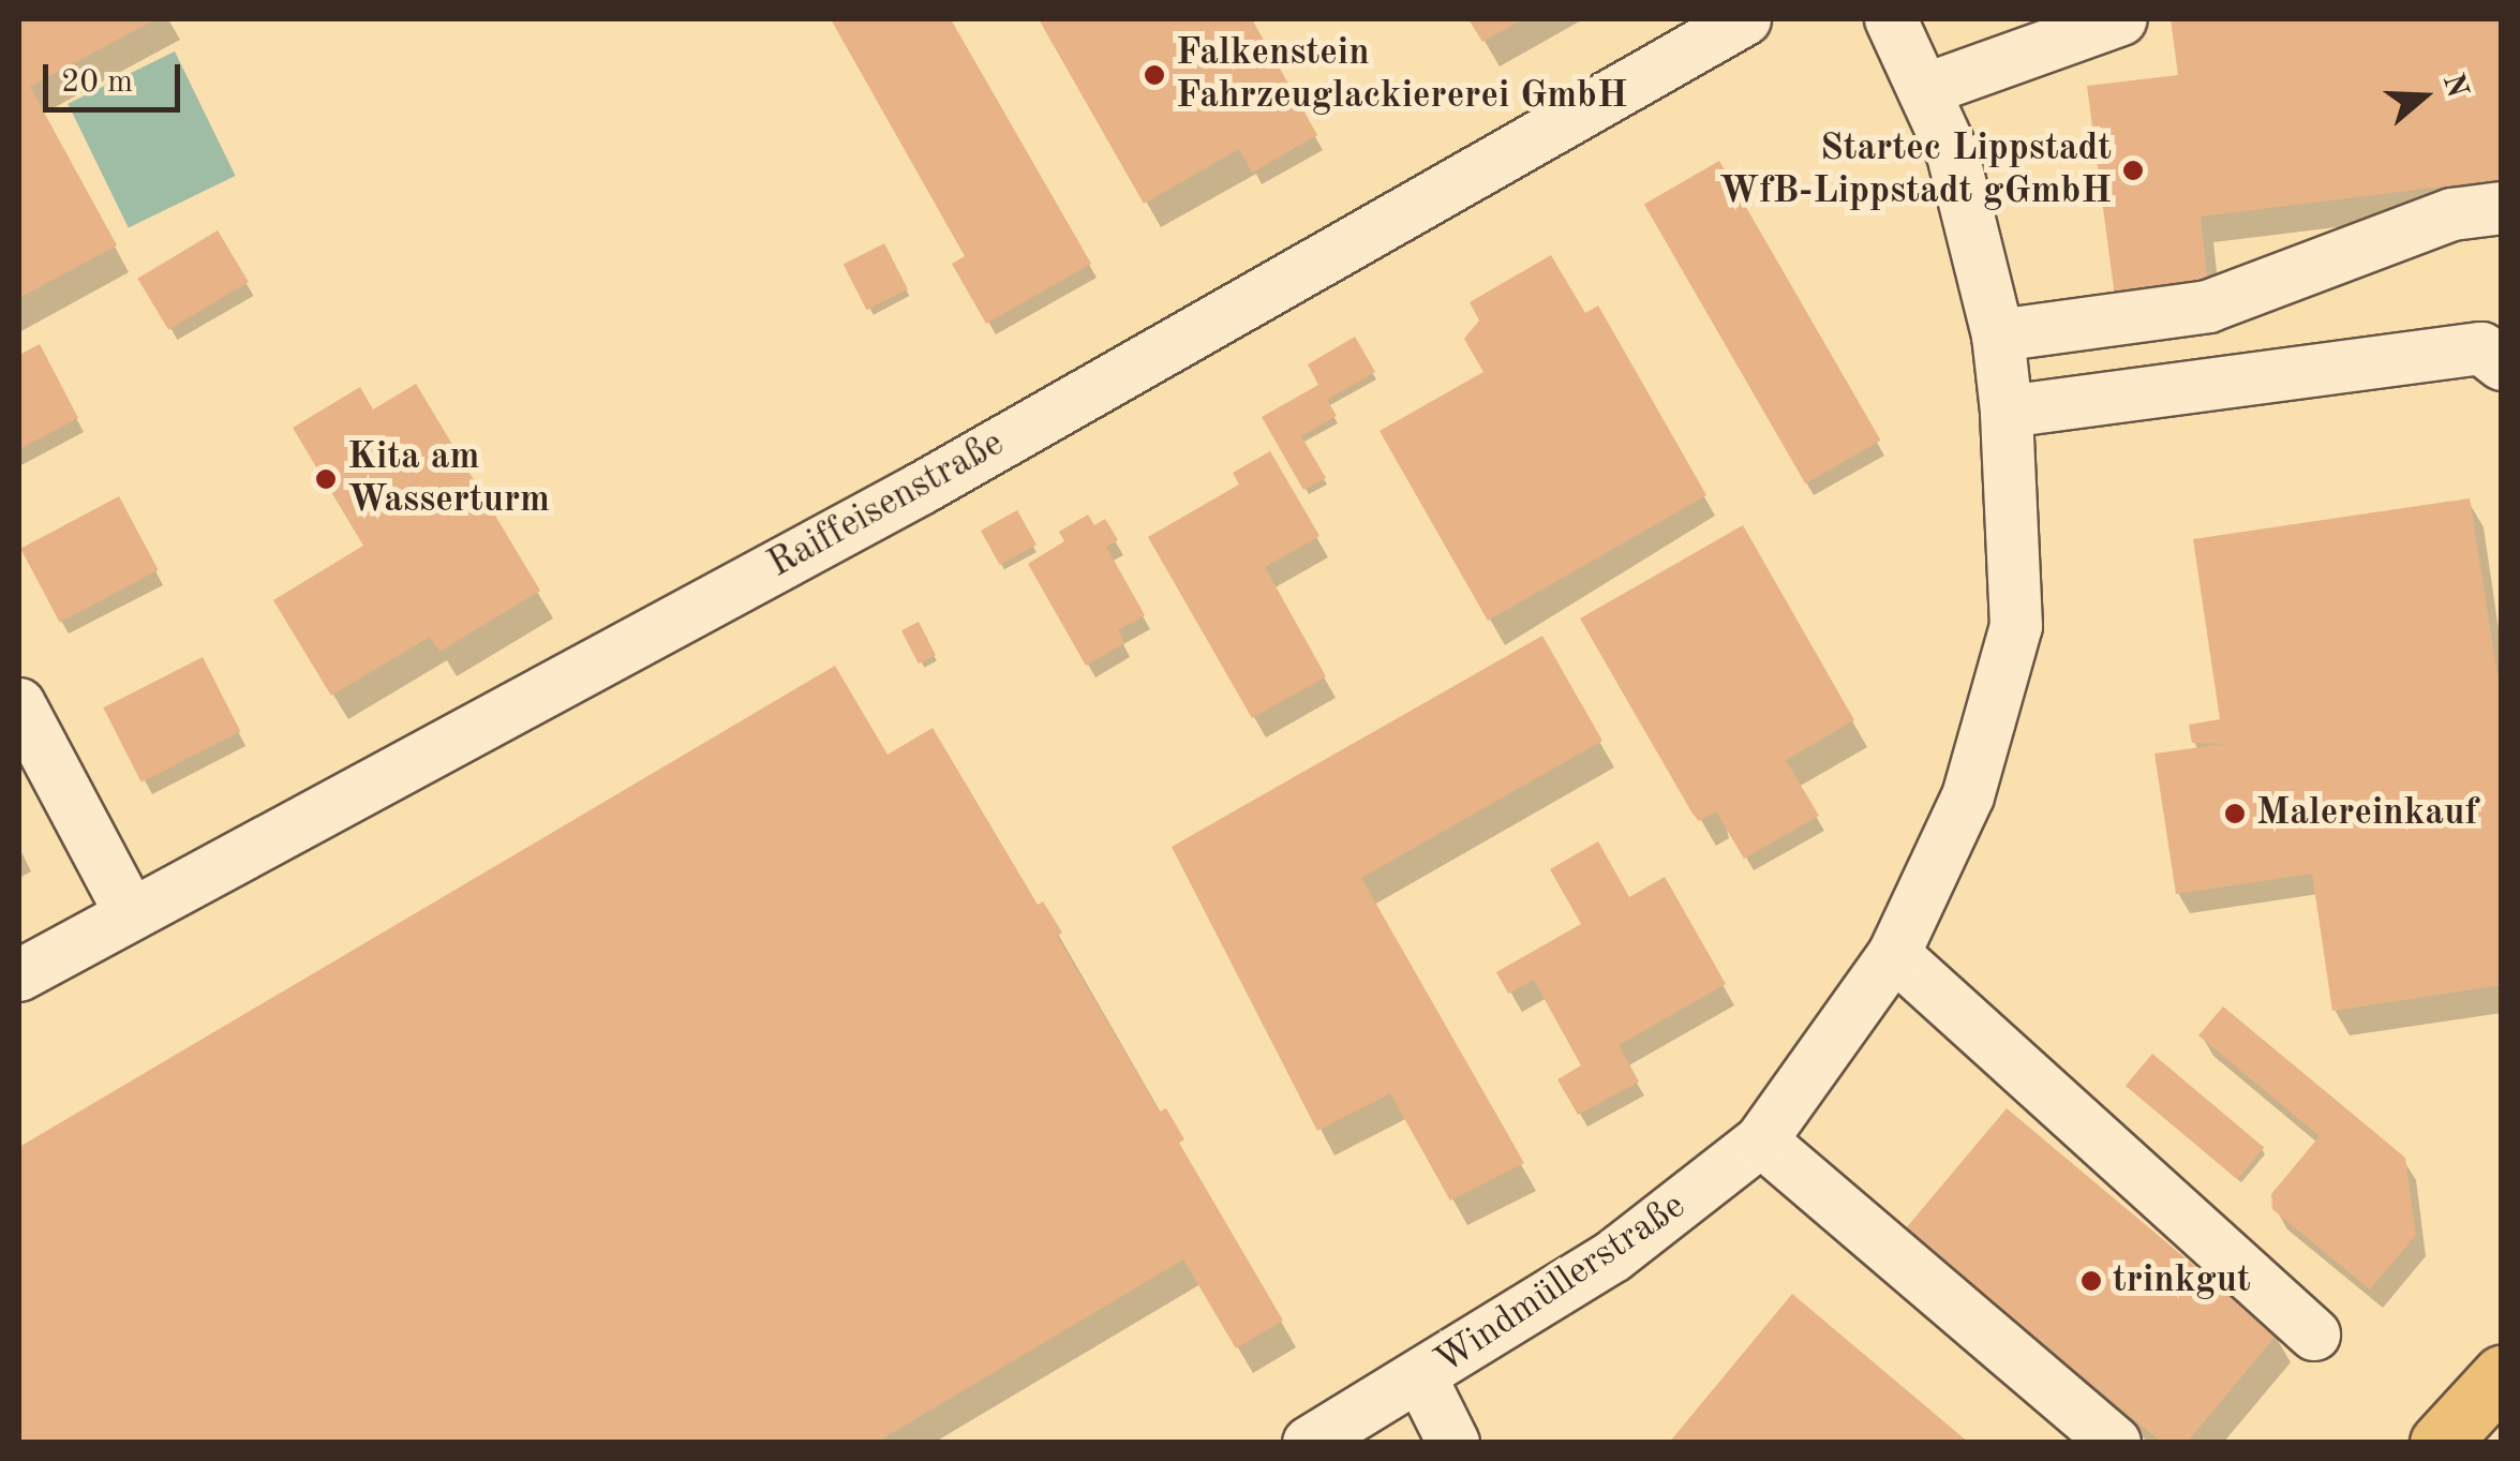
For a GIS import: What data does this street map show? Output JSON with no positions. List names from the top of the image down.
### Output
{
  "streets": {
    "street": ["Raiffeisenstraße", "Windmüllerstraße"]
  },
  "places": [
    "Falkenstein Fahrzeuglackiererei GmbH",
    "Startec Lippstadt WfB-Lippstadt gGmbH",
    "Kita am Wasserturm",
    "Malereinkauf",
    "trinkgut"
  ],
  "scale_bar": "20 m",
  "north": "right"
}
